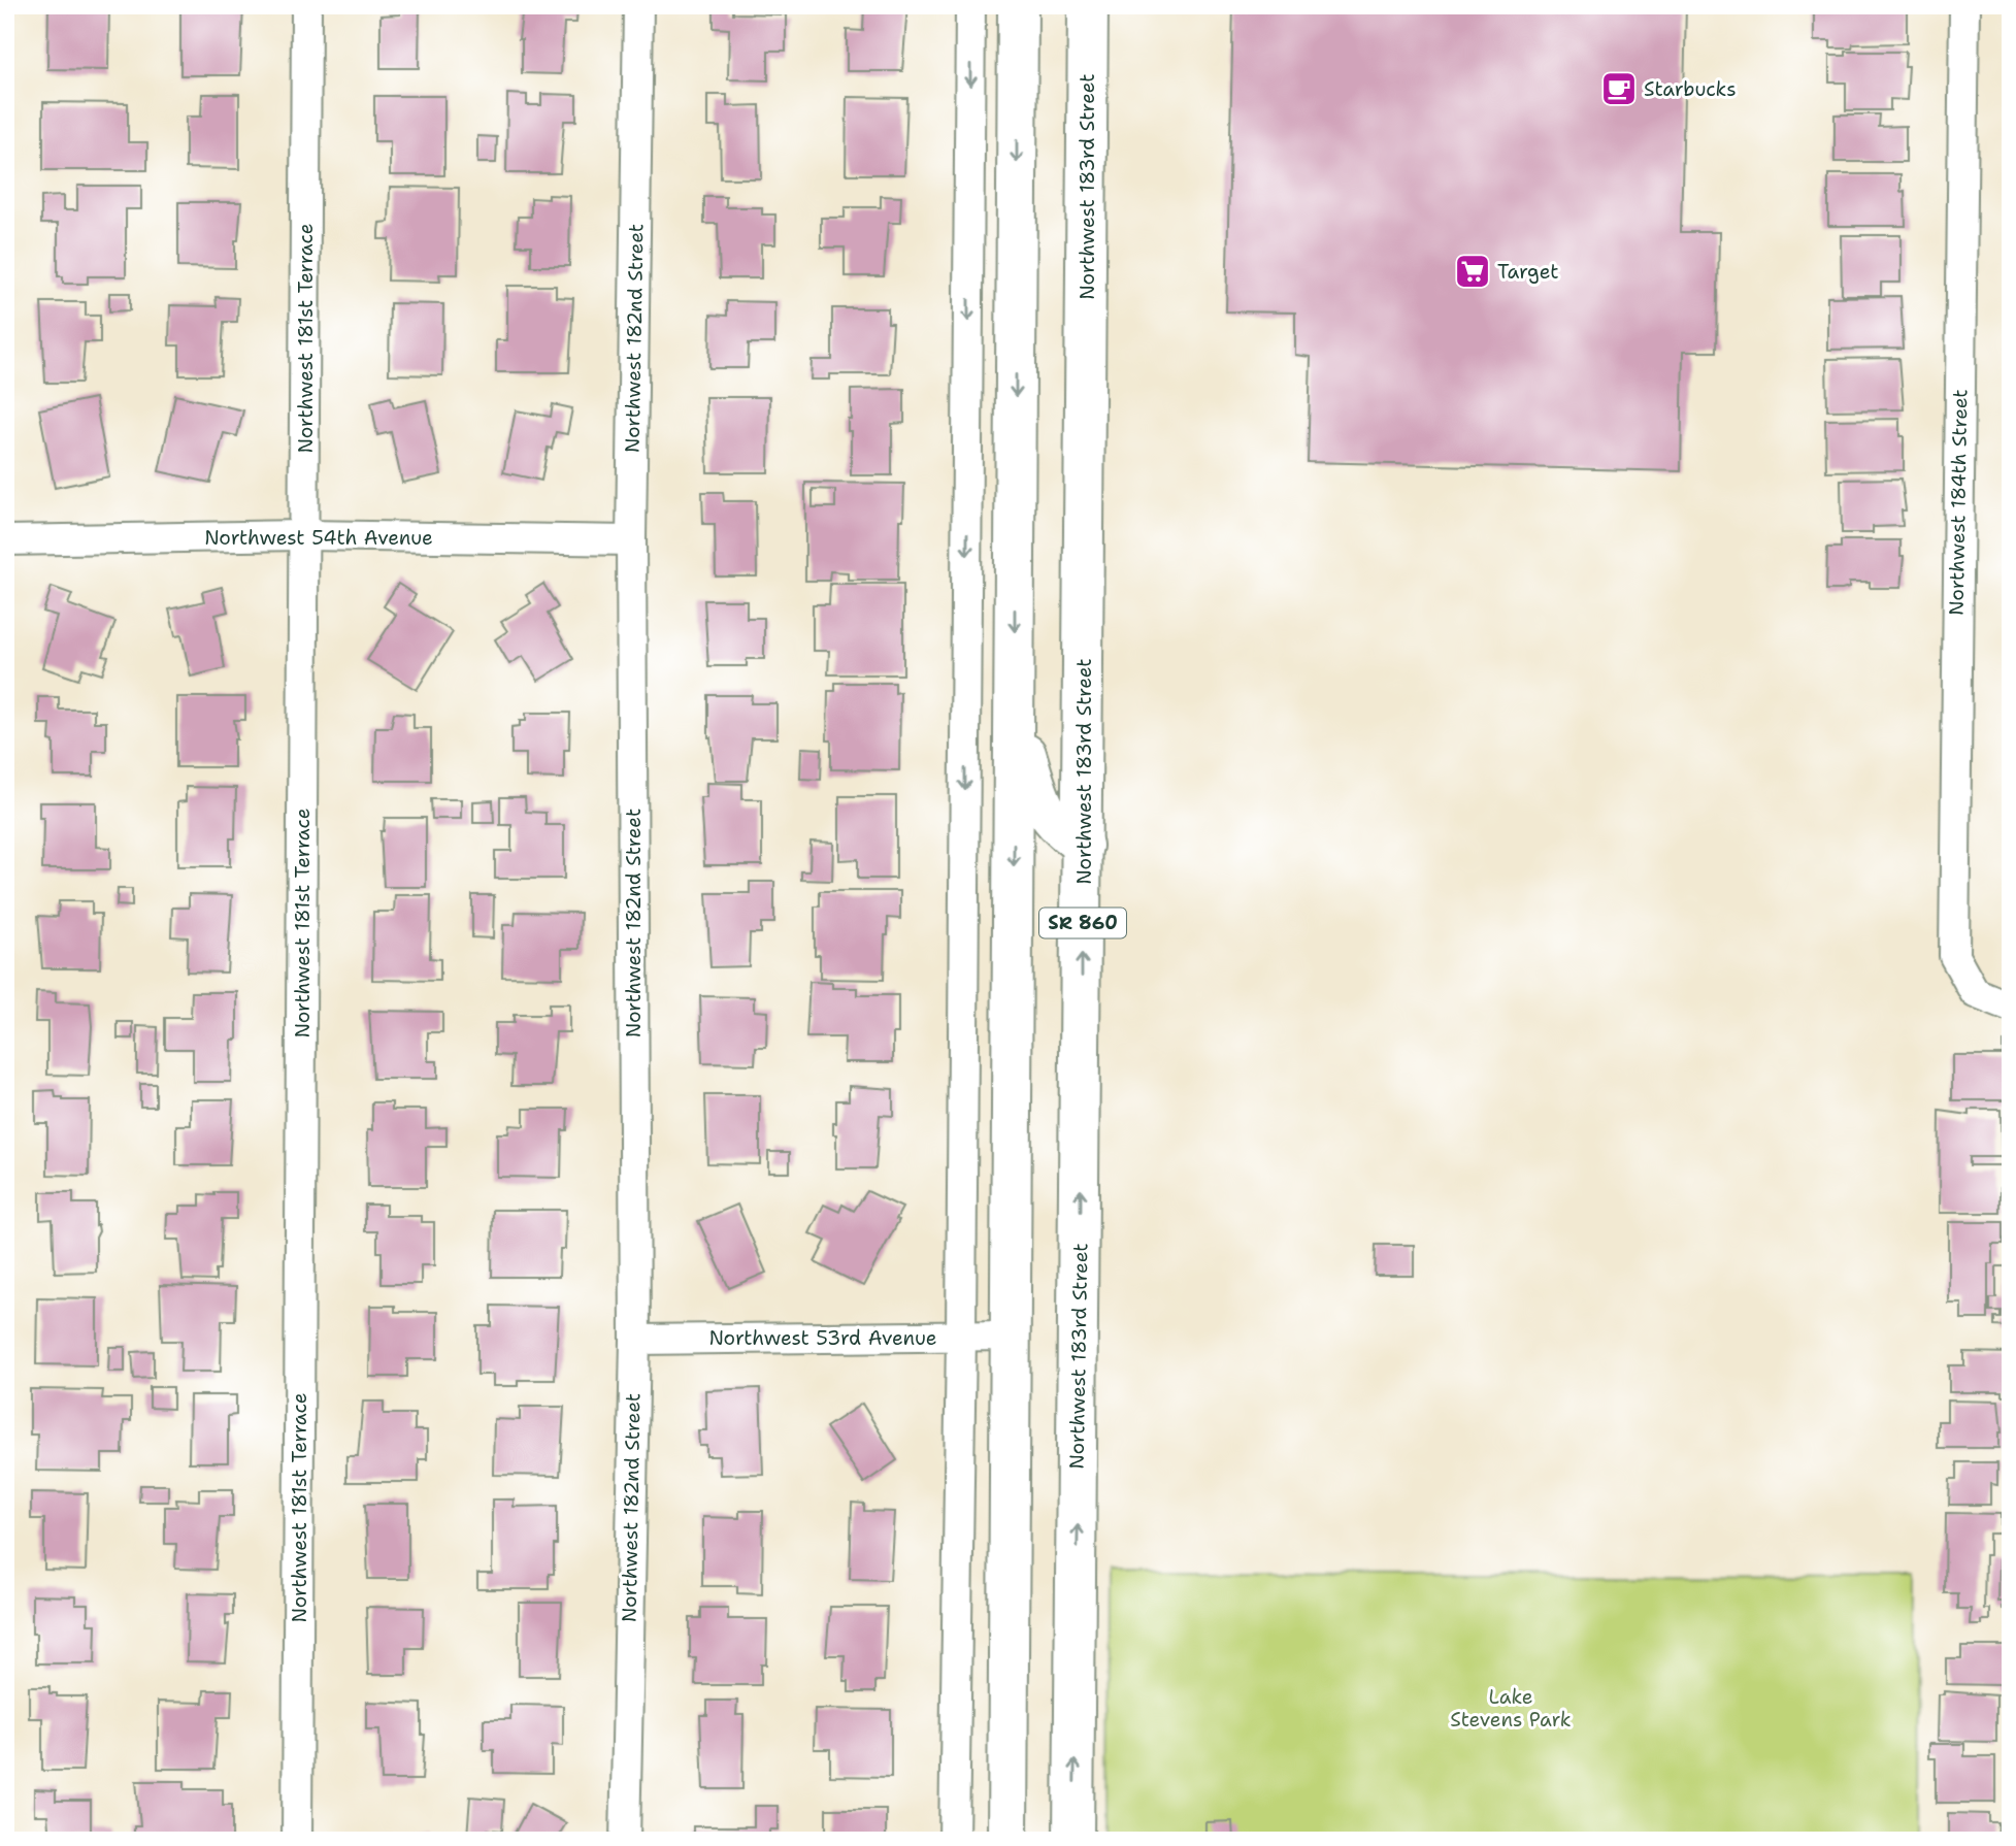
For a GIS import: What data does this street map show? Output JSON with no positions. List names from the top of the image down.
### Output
{
  "streets": {
    "main road": ["Northwest 183rd Street", "SR 860"],
    "street": [
      "Northwest 181st Terrace",
      "Northwest 182nd Street",
      "Northwest 184th Street",
      "Northwest 54th Avenue",
      "Northwest 53rd Avenue"
    ]
  },
  "crossings": [
    ["Northwest 181st Terrace", "Northwest 54th Avenue"],
    ["Northwest 182nd Street", "Northwest 54th Avenue"],
    ["Northwest 182nd Street", "Northwest 53rd Avenue"],
    ["SR 860", "Northwest 53rd Avenue"]
  ],
  "parks": ["Lake Stevens Park"],
  "places": {
    "cafe": ["Starbucks"],
    "supermarket": ["Target"]
  }
}
